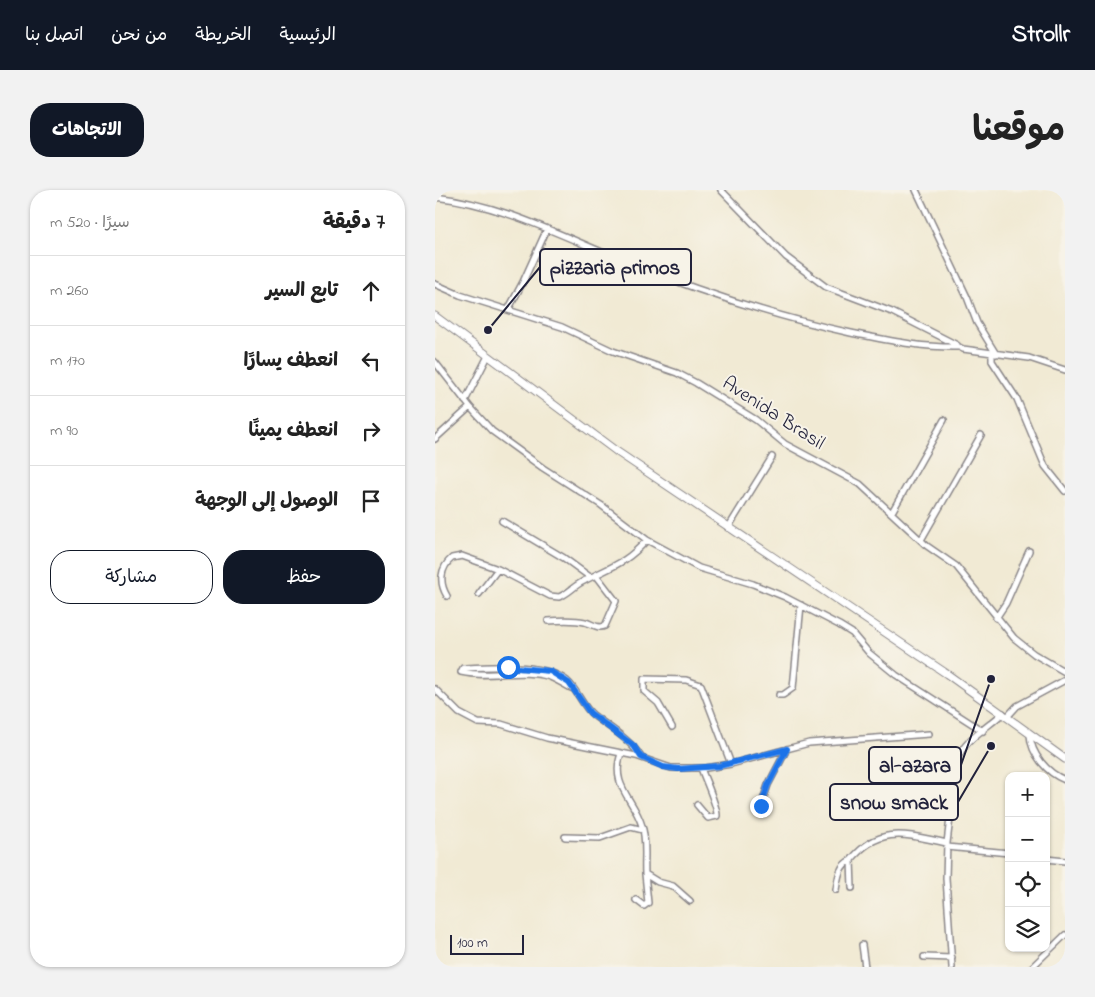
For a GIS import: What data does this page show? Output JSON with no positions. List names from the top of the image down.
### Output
{
  "streets": {
    "street": ["Avenida Brasil"]
  },
  "places": ["pizzaria primos", "al-azara", "snow smack"],
  "scale_bar": "100 m",
  "page": {
    "header": "Strollr",
    "nav": [
      "الرئيسية",
      "الخريطة",
      "من نحن",
      "اتصل بنا"
    ],
    "title": "موقعنا",
    "buttons": [
      "الاتجاهات",
      ["حفظ", "مشاركة"]
    ],
    "heading": ["7 دقيقة", "سيرًا · 520 m"],
    "list": [
      ["تابع السير", "260 m"],
      ["انعطف يسارًا", "170 m"],
      ["انعطف يمينًا", "90 m"],
      "الوصول إلى الوجهة"
    ],
    "map_buttons": ["+", "−"],
    "scale": "100 m"
  }
}
